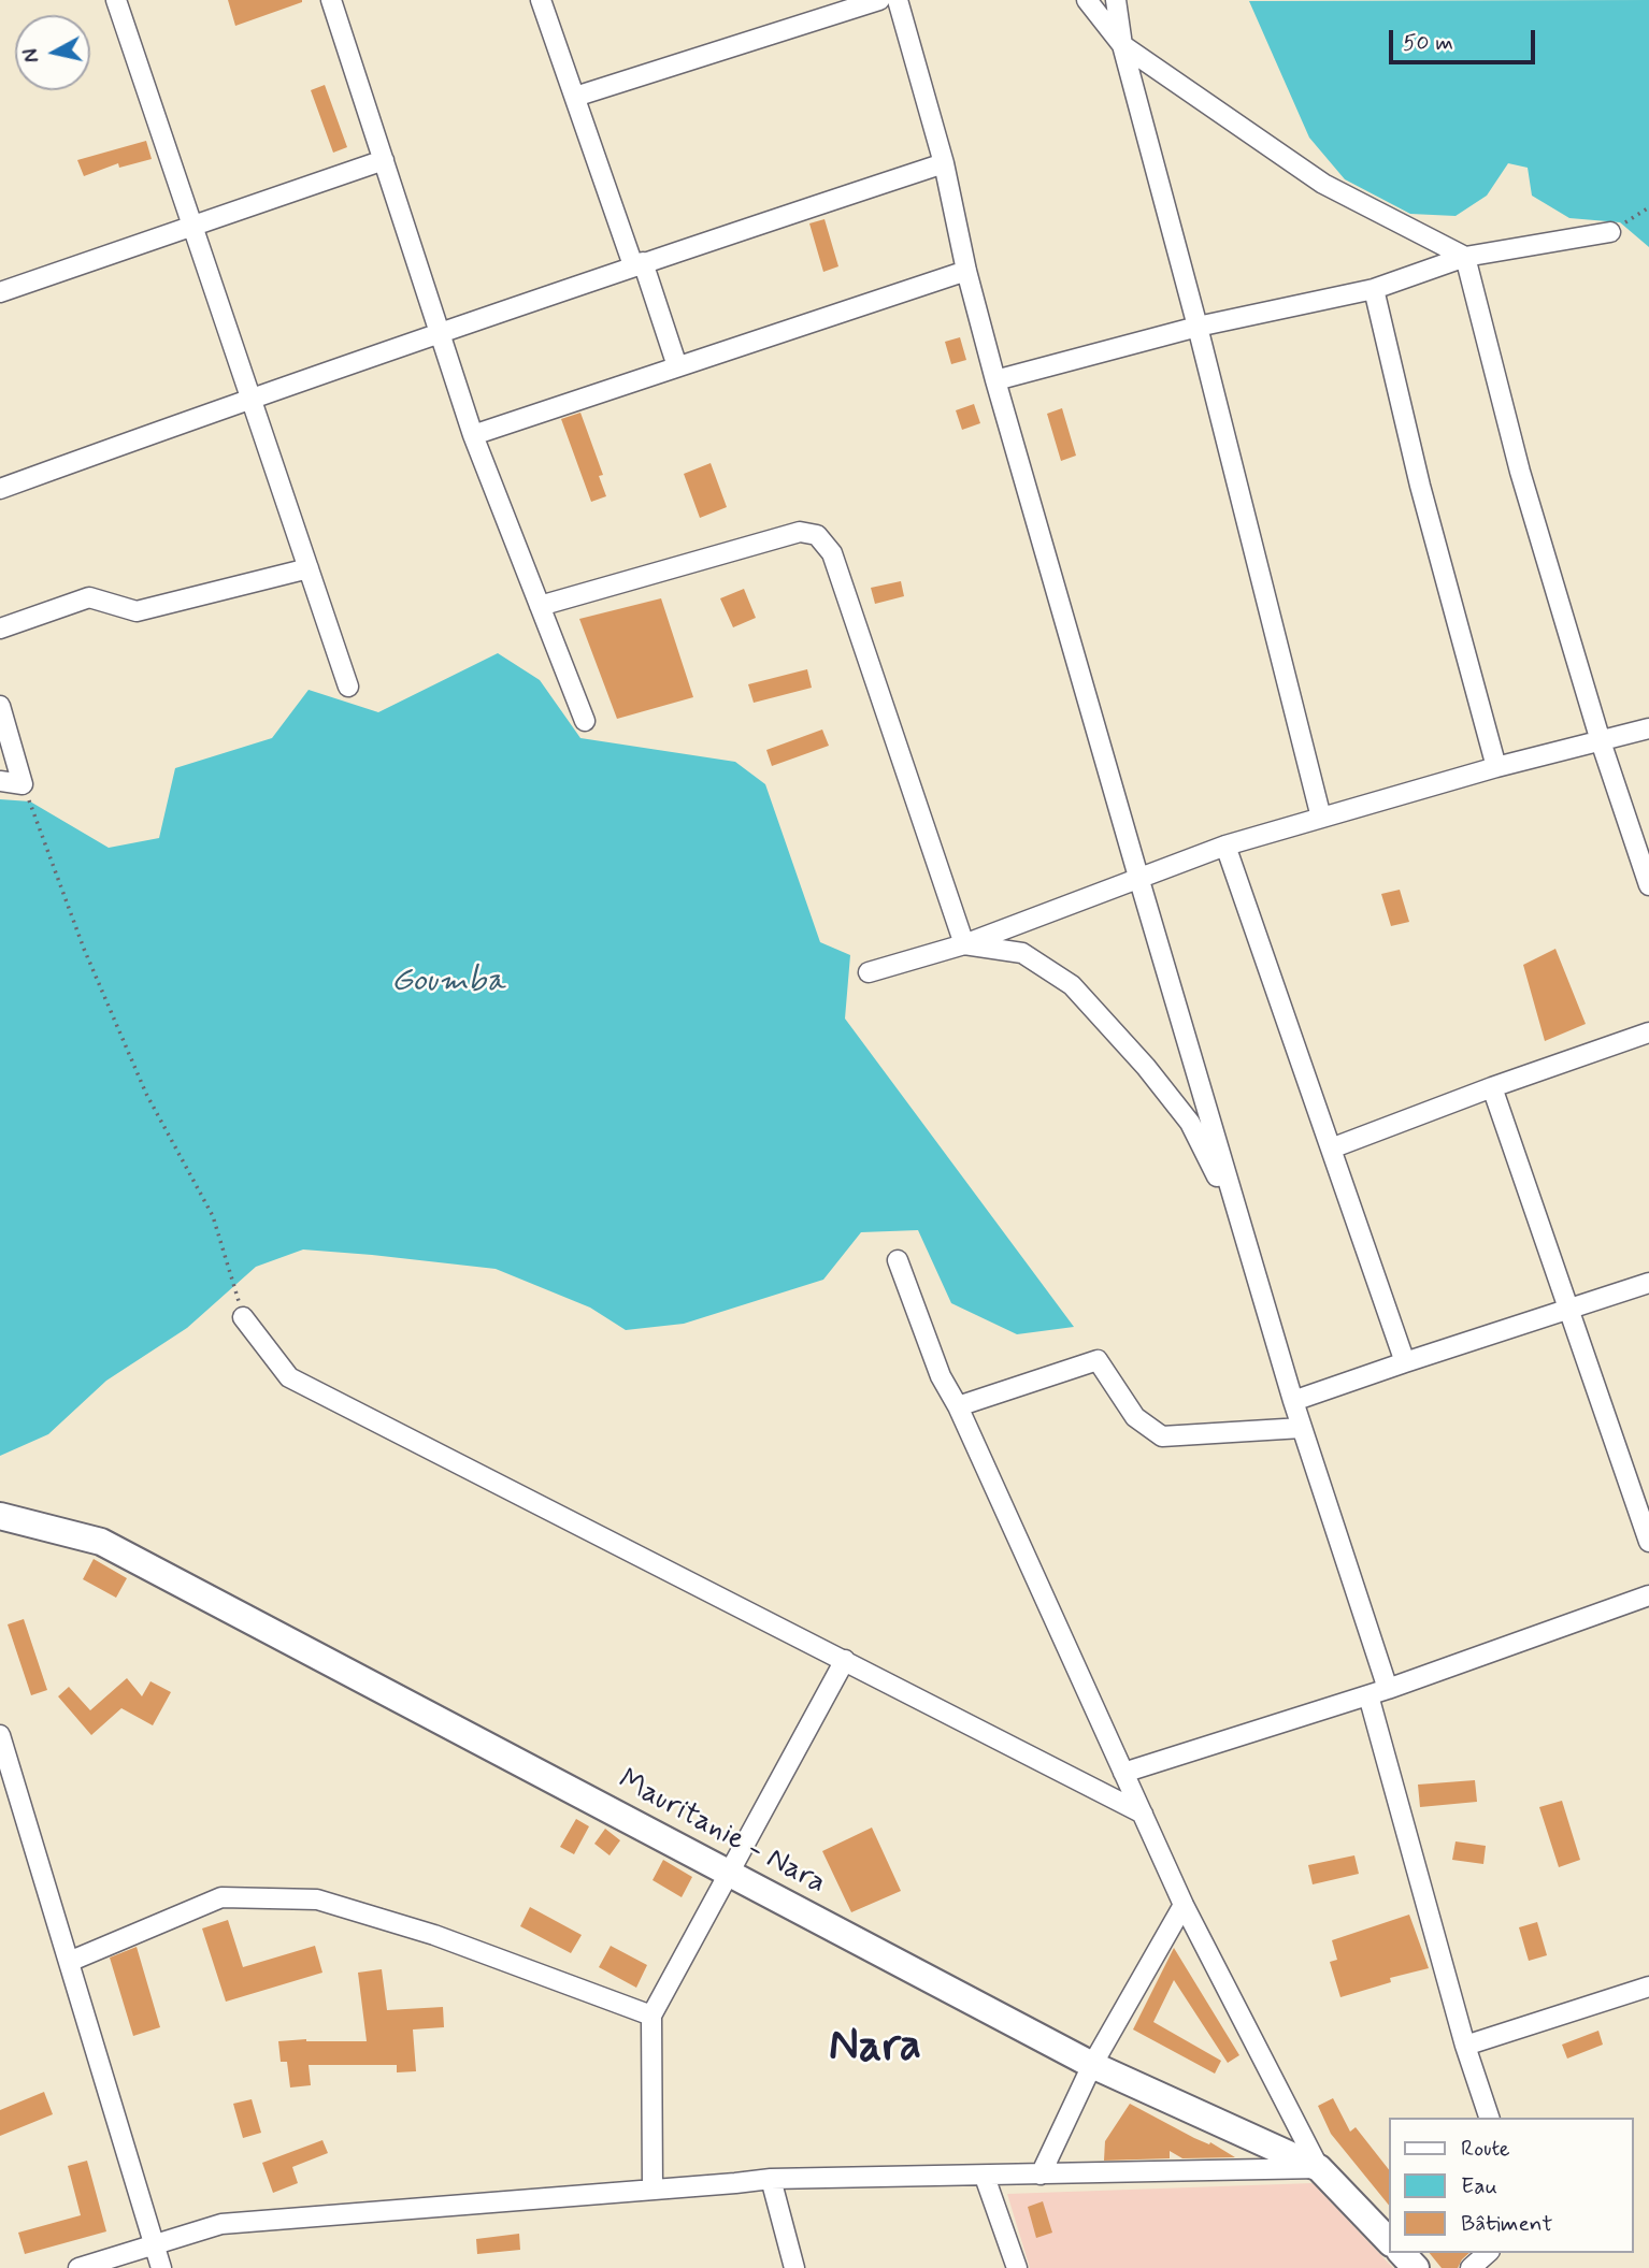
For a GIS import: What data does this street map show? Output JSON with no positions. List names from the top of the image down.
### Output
{
  "streets": {
    "main road": ["Mauritanie - Nara"]
  },
  "districts": ["Nara"],
  "water": ["Goumba"],
  "legend": ["Route", "Eau", "Bâtiment"],
  "scale_bar": "50 m",
  "north": "left"
}
